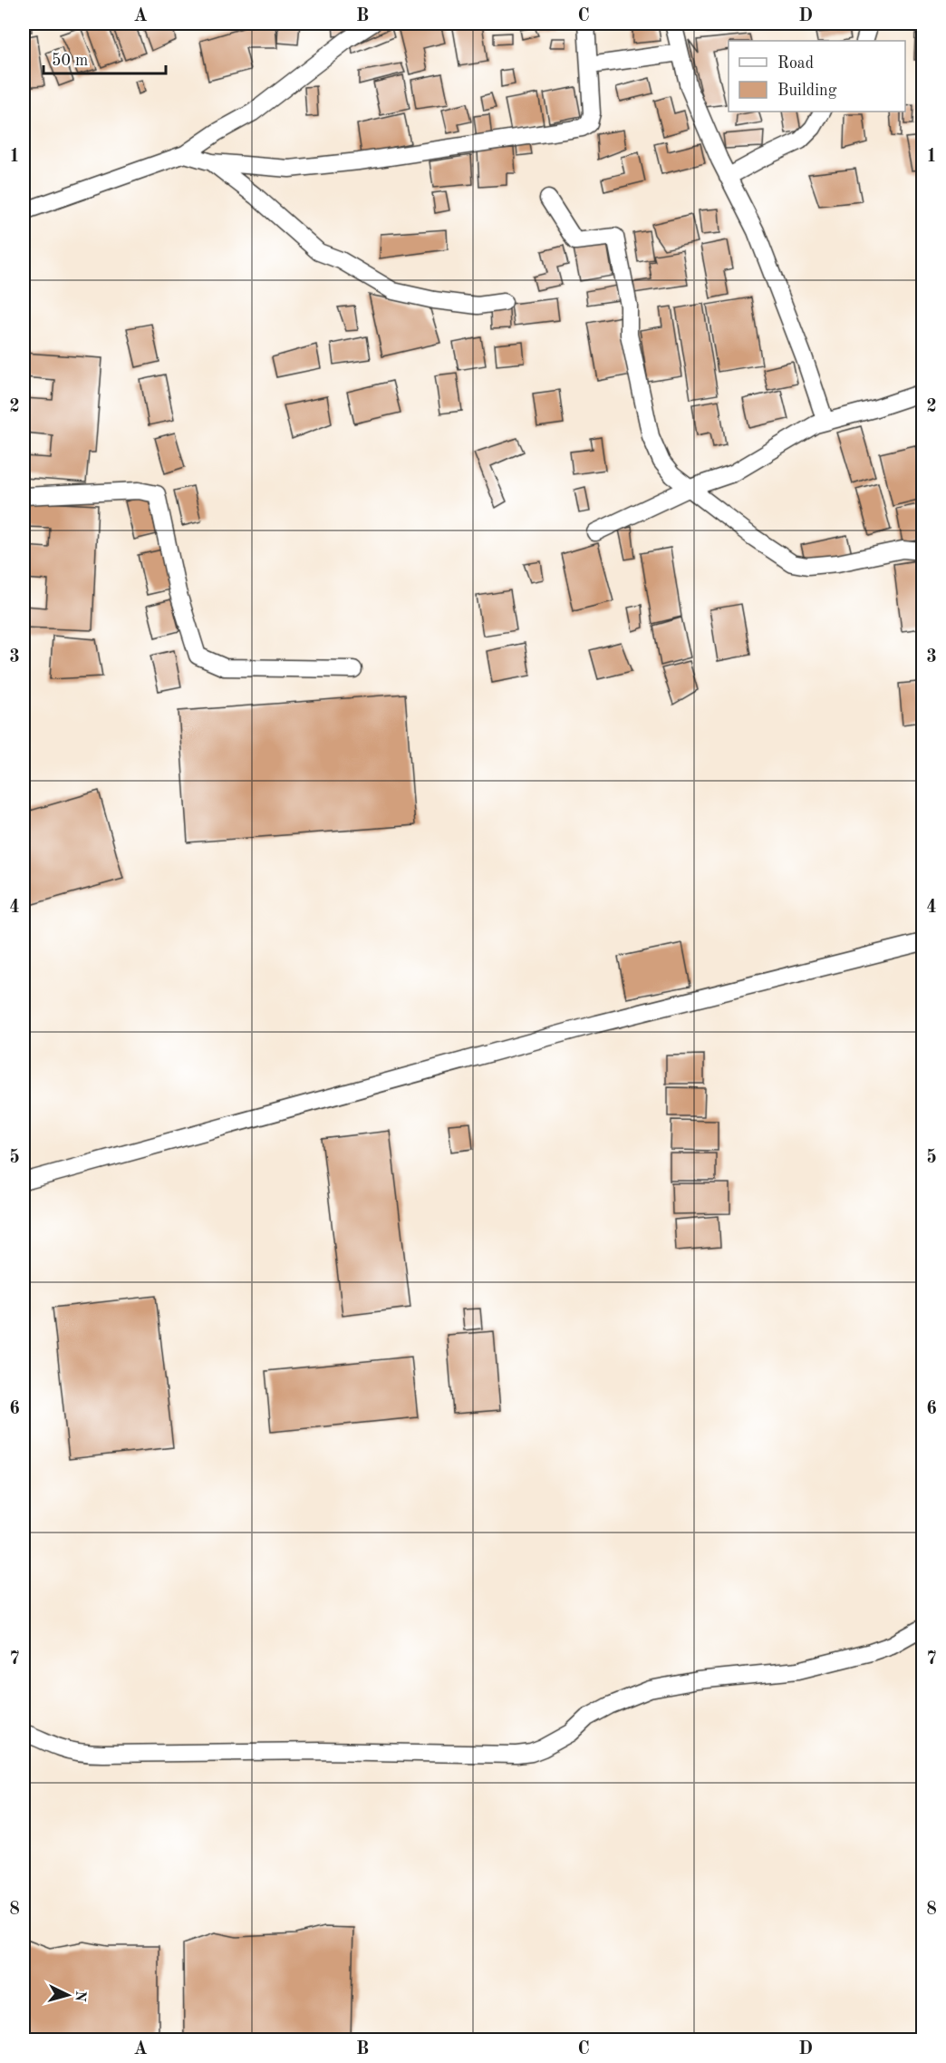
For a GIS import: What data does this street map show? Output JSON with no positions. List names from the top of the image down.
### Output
{
  "legend": ["Road", "Building"],
  "scale_bar": "50 m",
  "north": "right",
  "grid": {
    "columns": [
      "A",
      "B",
      "C",
      "D"
    ],
    "rows": [
      "1",
      "2",
      "3",
      "4",
      "5",
      "6",
      "7",
      "8"
    ]
  }
}
